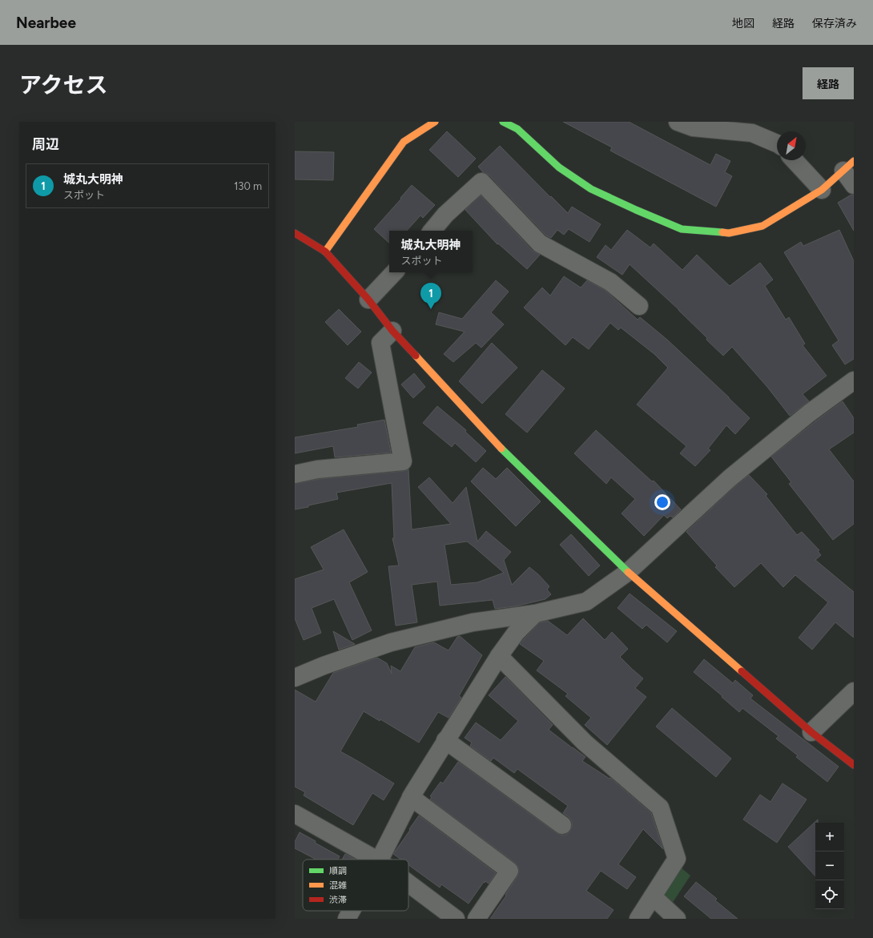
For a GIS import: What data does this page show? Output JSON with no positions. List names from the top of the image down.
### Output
{
  "legend": ["順調", "混雑", "渋滞"],
  "north": "top right",
  "page": {
    "header": "Nearbee",
    "nav": ["地図", "経路", "保存済み"],
    "title": "アクセス",
    "buttons": "経路",
    "heading": "周辺",
    "list": [
      {
        "mark": "1",
        "name": "城丸大明神",
        "note": "スポット",
        "value": "130 m"
      }
    ],
    "popup": ["城丸大明神", "スポット"],
    "pins": "1",
    "map_buttons": ["+", "−"]
  }
}
